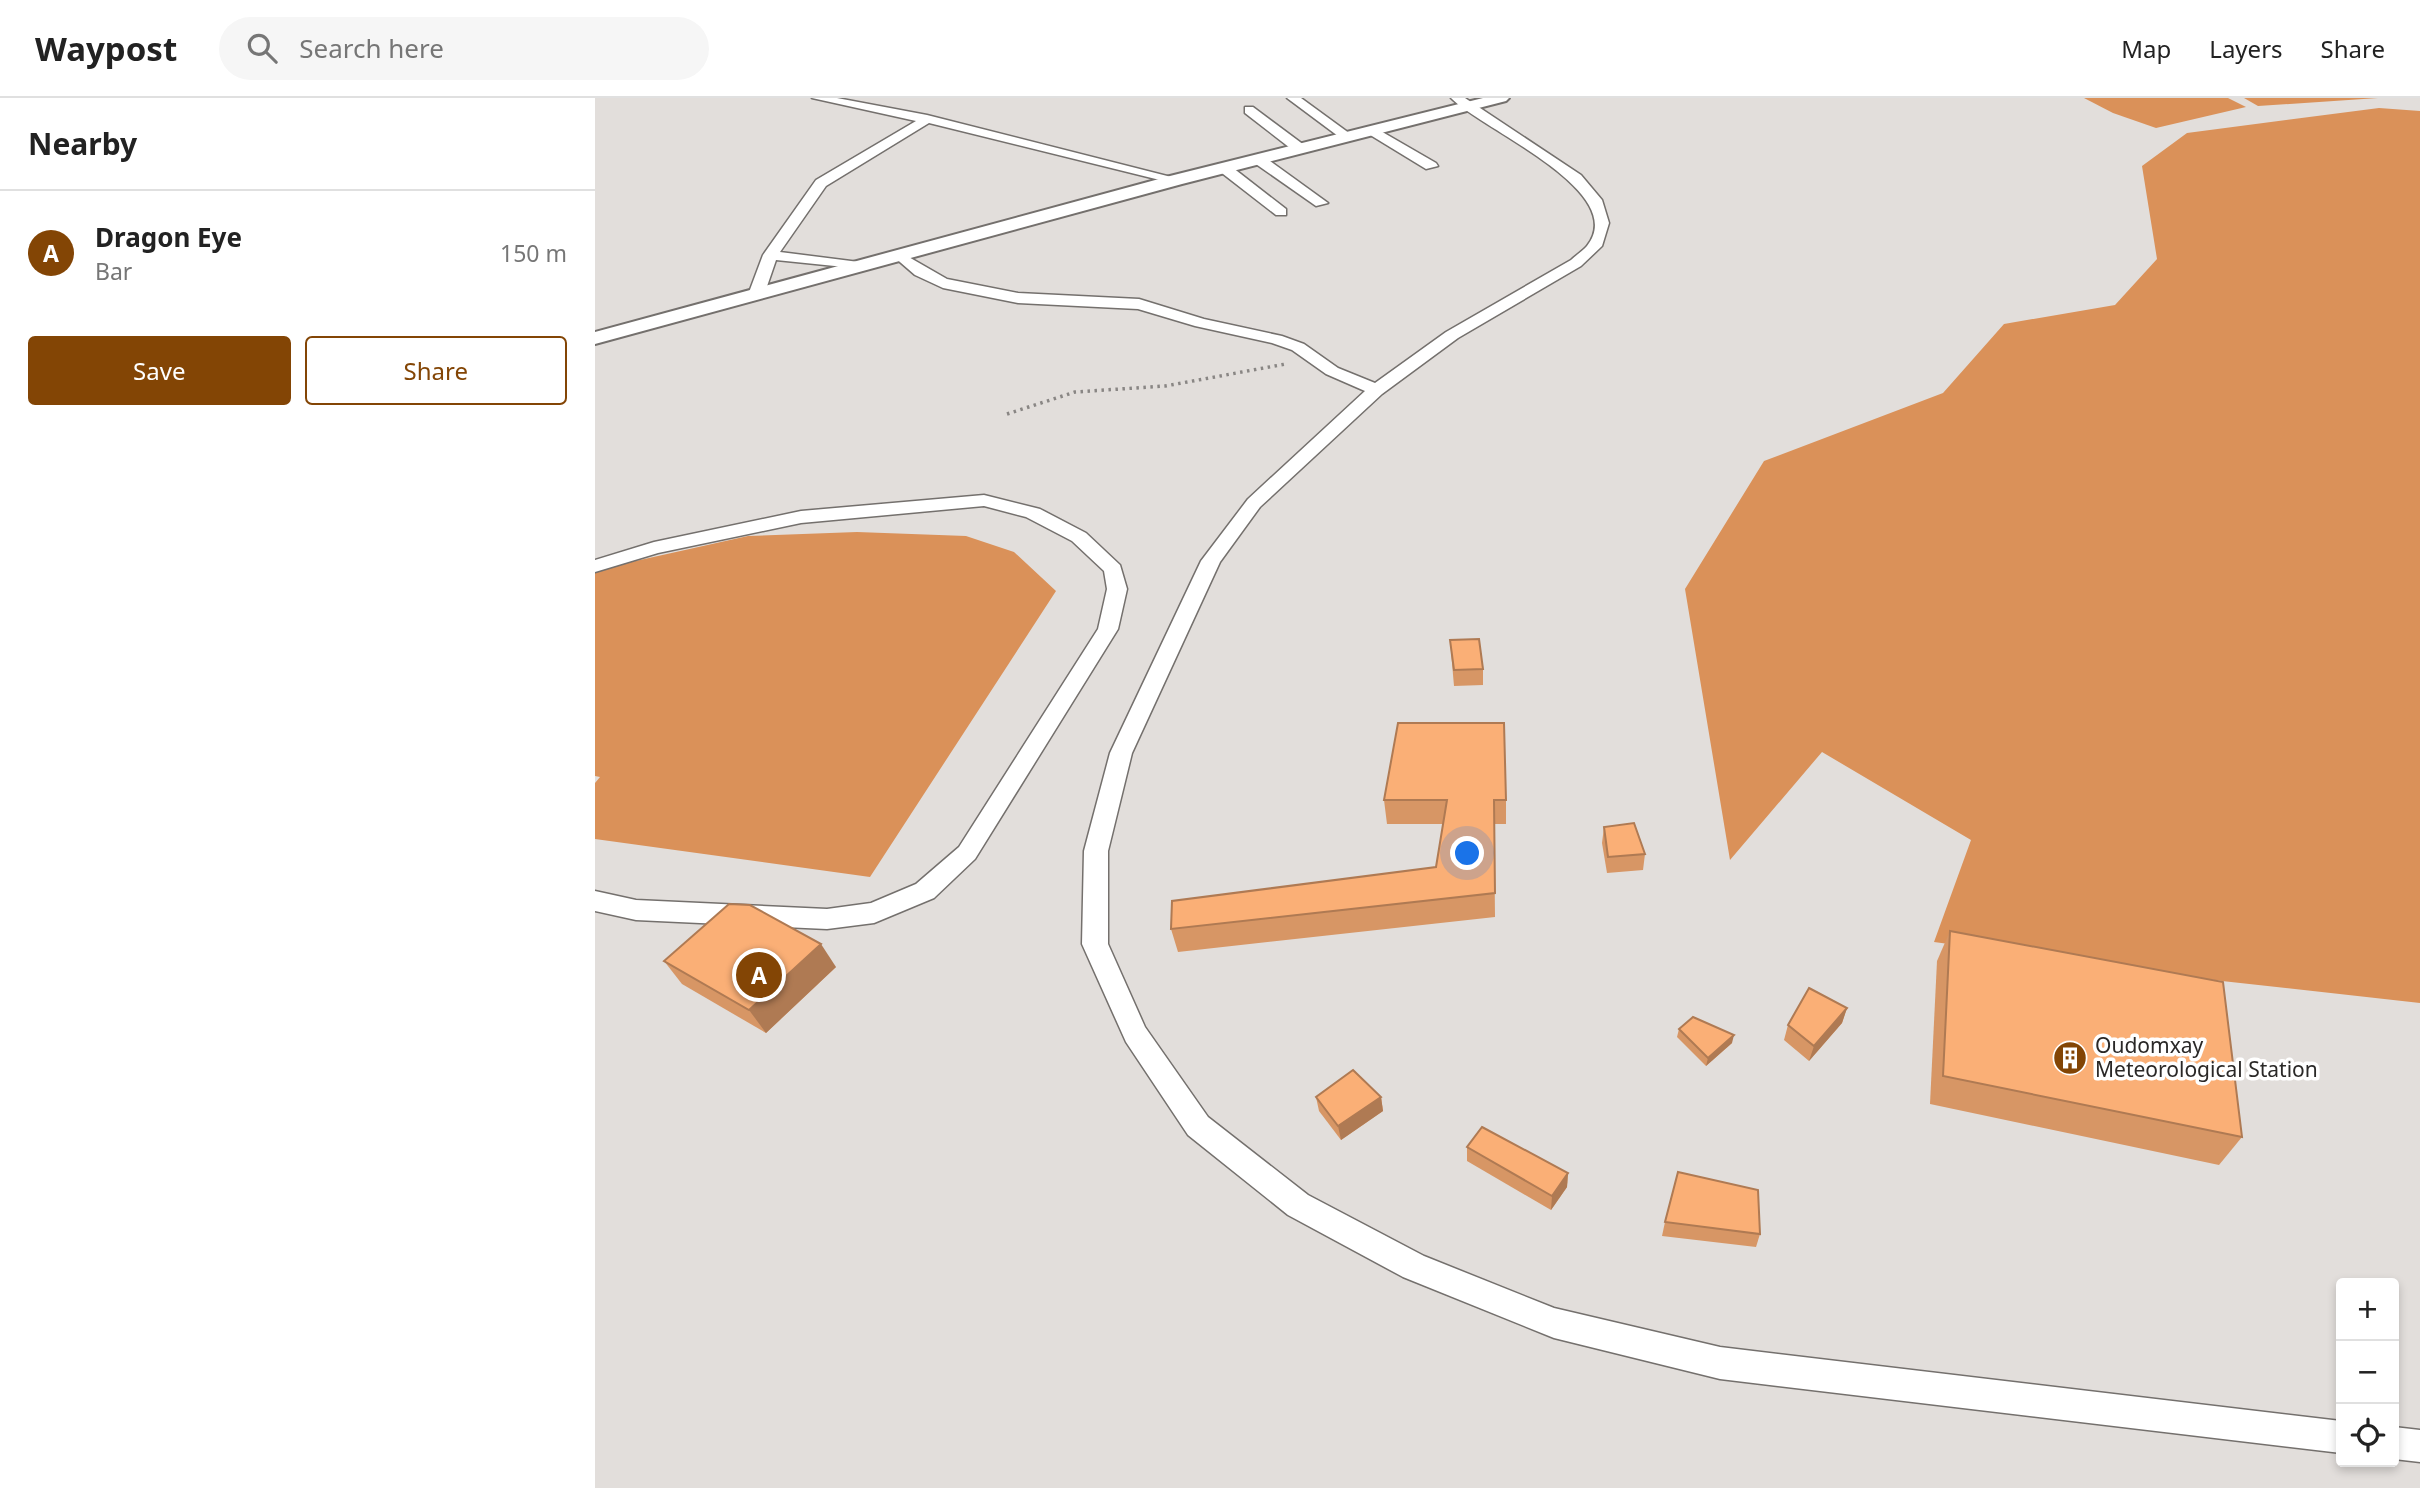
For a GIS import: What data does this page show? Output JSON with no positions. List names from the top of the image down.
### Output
{
  "places": {
    "building": ["Oudomxay Meteorological Station"]
  },
  "page": {
    "header": "Waypost",
    "search": "Search here",
    "nav": ["Map", "Layers", "Share"],
    "heading": "Nearby",
    "list": [
      {
        "mark": "A",
        "name": "Dragon Eye",
        "note": "Bar",
        "value": "150 m"
      }
    ],
    "buttons": ["Save", "Share"],
    "pins": "A",
    "map_buttons": ["+", "−"]
  }
}
